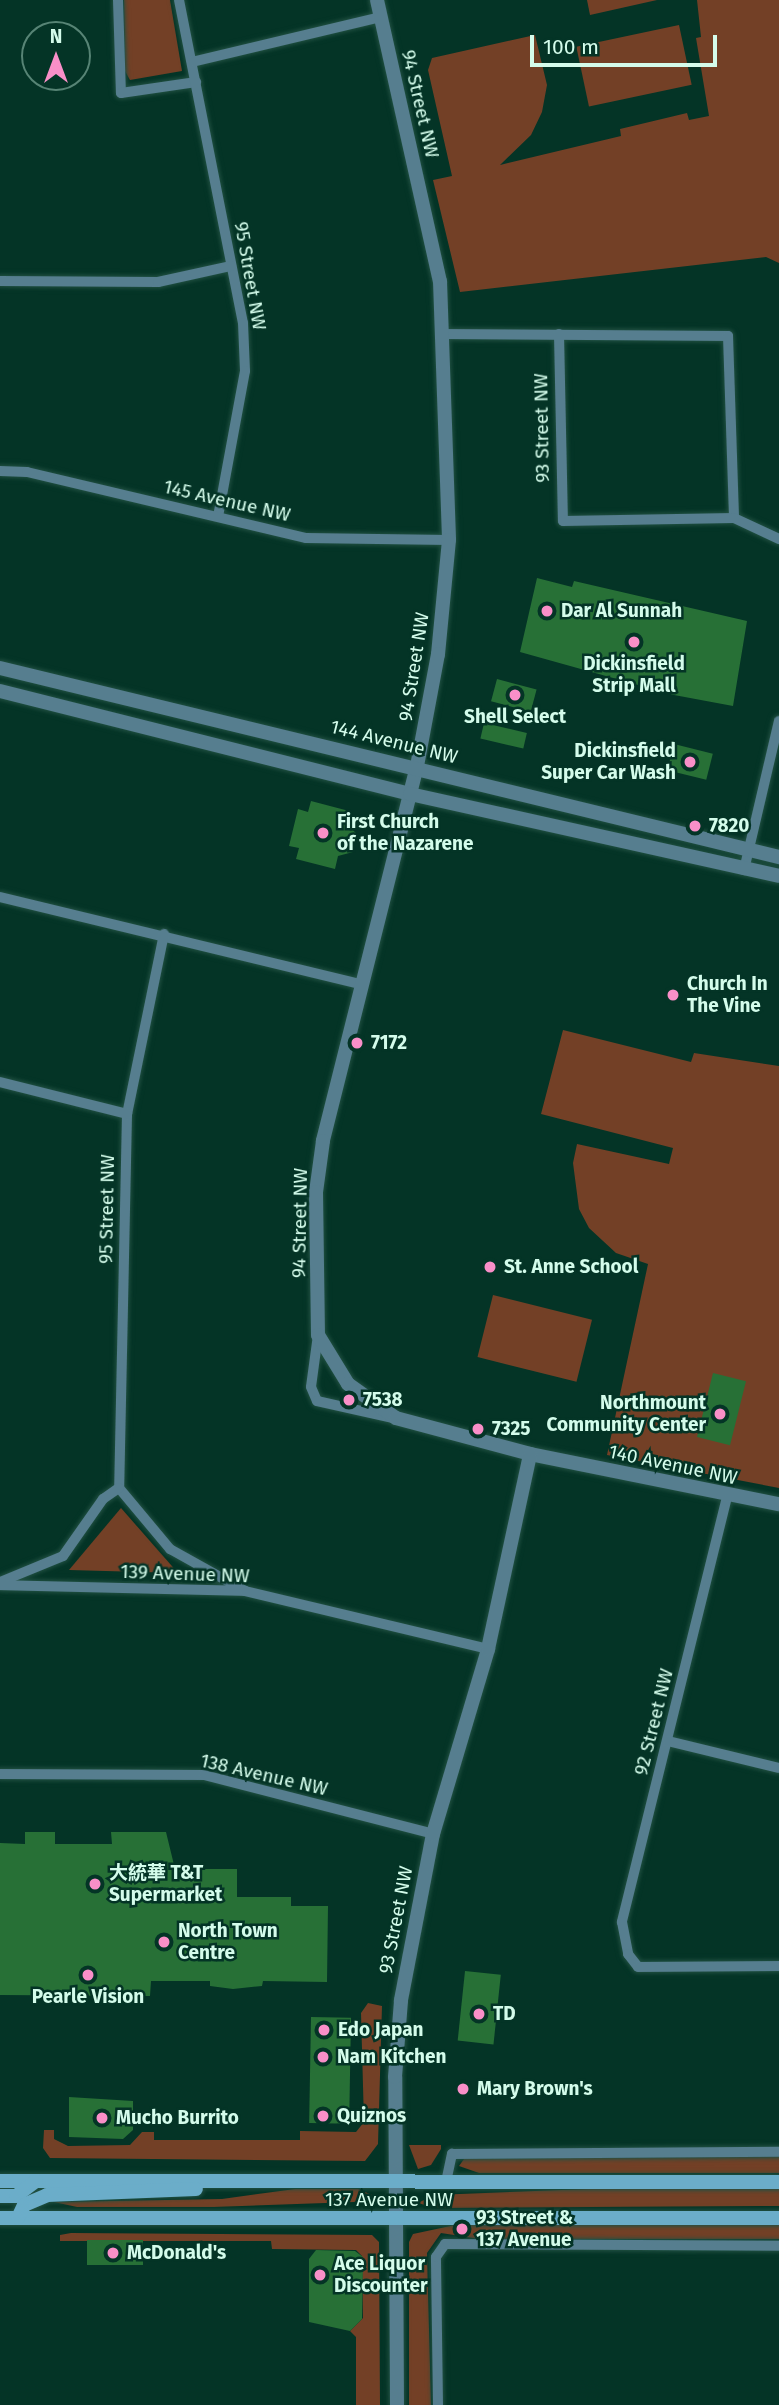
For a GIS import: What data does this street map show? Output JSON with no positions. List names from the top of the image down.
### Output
{
  "streets": {
    "main road": ["137 Avenue NW"],
    "street": [
      "94 Street NW",
      "95 Street NW",
      "93 Street NW",
      "145 Avenue NW",
      "144 Avenue NW",
      "140 Avenue NW",
      "139 Avenue NW",
      "92 Street NW",
      "138 Avenue NW"
    ]
  },
  "crossings": [
    ["94 Street NW", "145 Avenue NW"],
    ["94 Street NW", "144 Avenue NW"],
    ["94 Street NW", "140 Avenue NW"],
    ["95 Street NW", "145 Avenue NW"],
    ["93 Street NW", "140 Avenue NW"],
    ["93 Street NW", "139 Avenue NW"],
    ["93 Street NW", "138 Avenue NW"],
    ["93 Street NW", "137 Avenue NW"],
    ["140 Avenue NW", "92 Street NW"]
  ],
  "places": [
    "Dar Al Sunnah",
    "Dickinsfield Strip Mall",
    "Shell Select",
    "Dickinsfield Super Car Wash",
    "7820",
    "First Church of the Nazarene",
    "Church In The Vine",
    "7172",
    "St. Anne School",
    "7538",
    "Northmount Community Center",
    "7325",
    "大統華 T&T Supermarket",
    "North Town Centre",
    "Pearle Vision",
    "TD",
    "Edo Japan",
    "Nam Kitchen",
    "Mary Brown's",
    "Quiznos",
    "Mucho Burrito",
    "93 Street & 137 Avenue",
    "McDonald's",
    "Ace Liquor Discounter"
  ],
  "scale_bar": "100 m",
  "north": "top"
}
